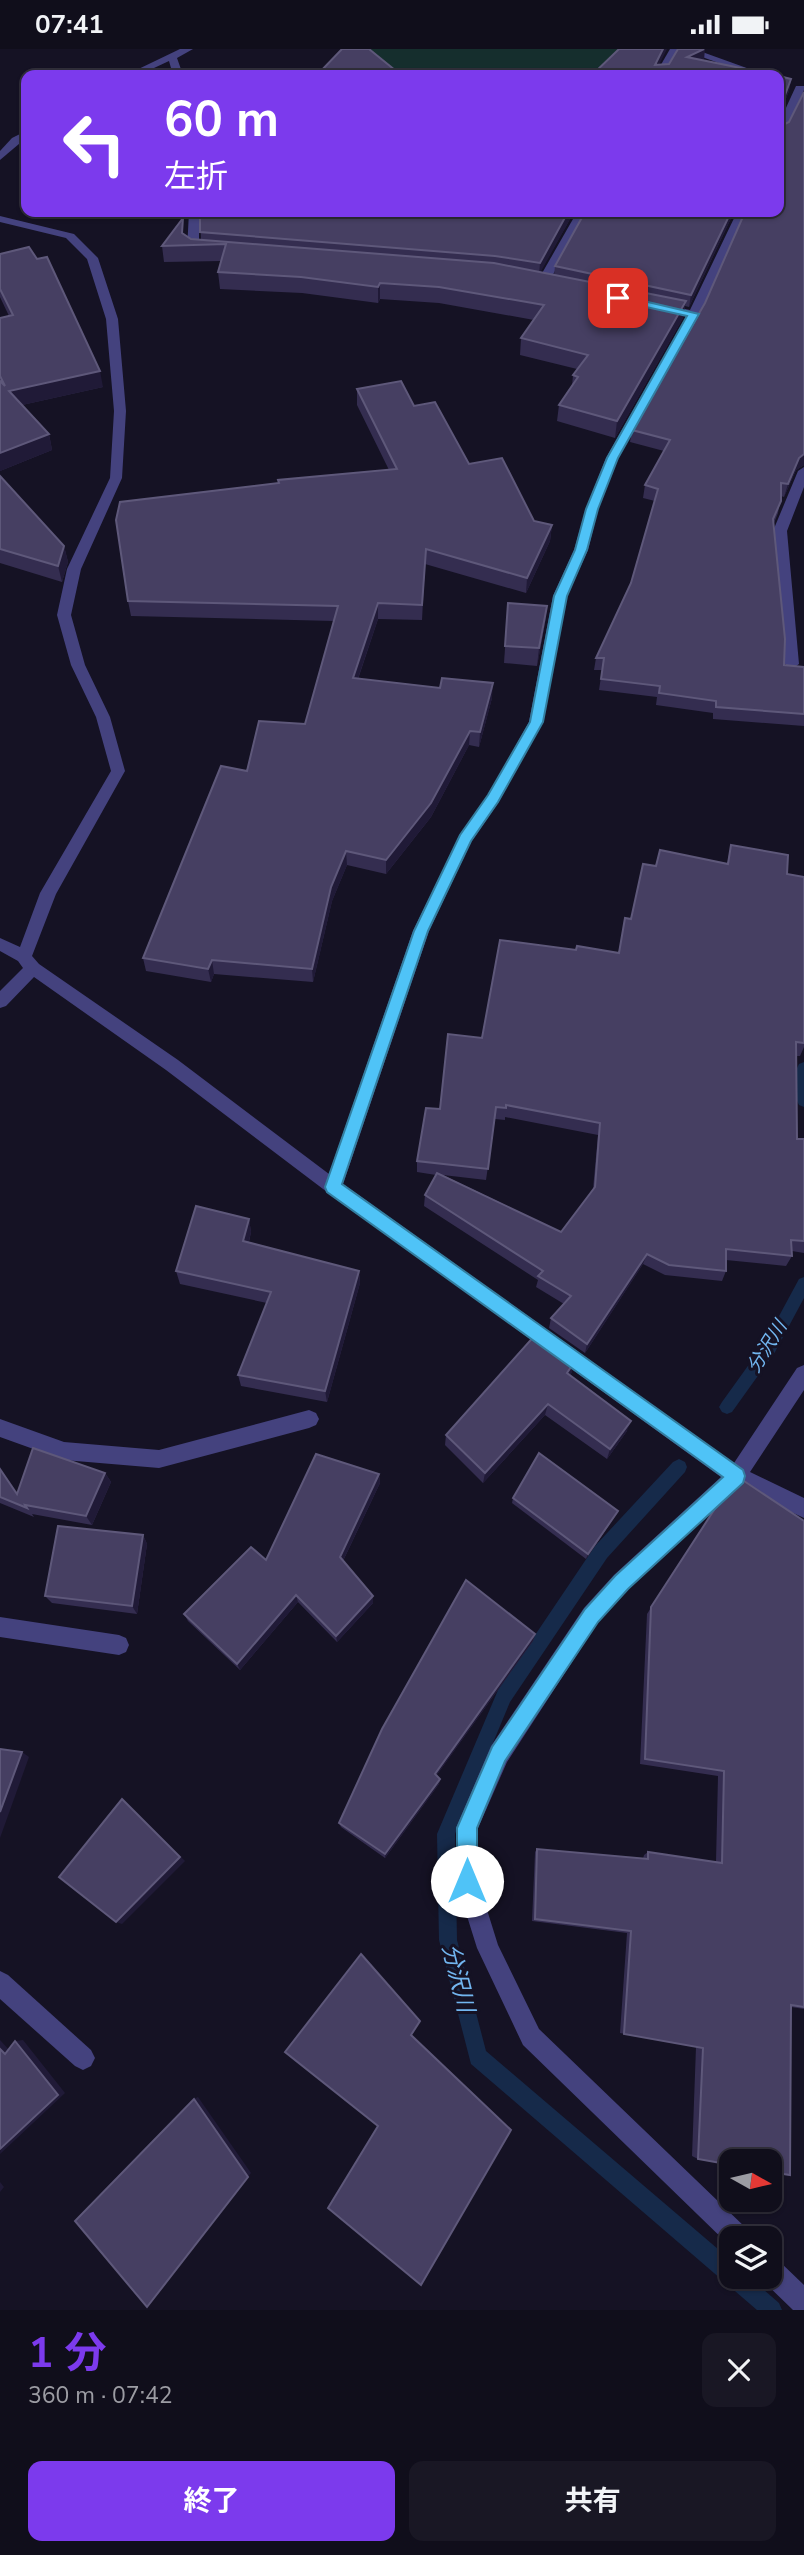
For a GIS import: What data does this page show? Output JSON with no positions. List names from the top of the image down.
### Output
{
  "water": ["分沢川"],
  "north": "right",
  "page": {
    "status": "07:41",
    "turn": ["60 m", "左折"],
    "heading": ["1 分", "360 m · 07:42"],
    "buttons": ["終了", "共有"]
  }
}
